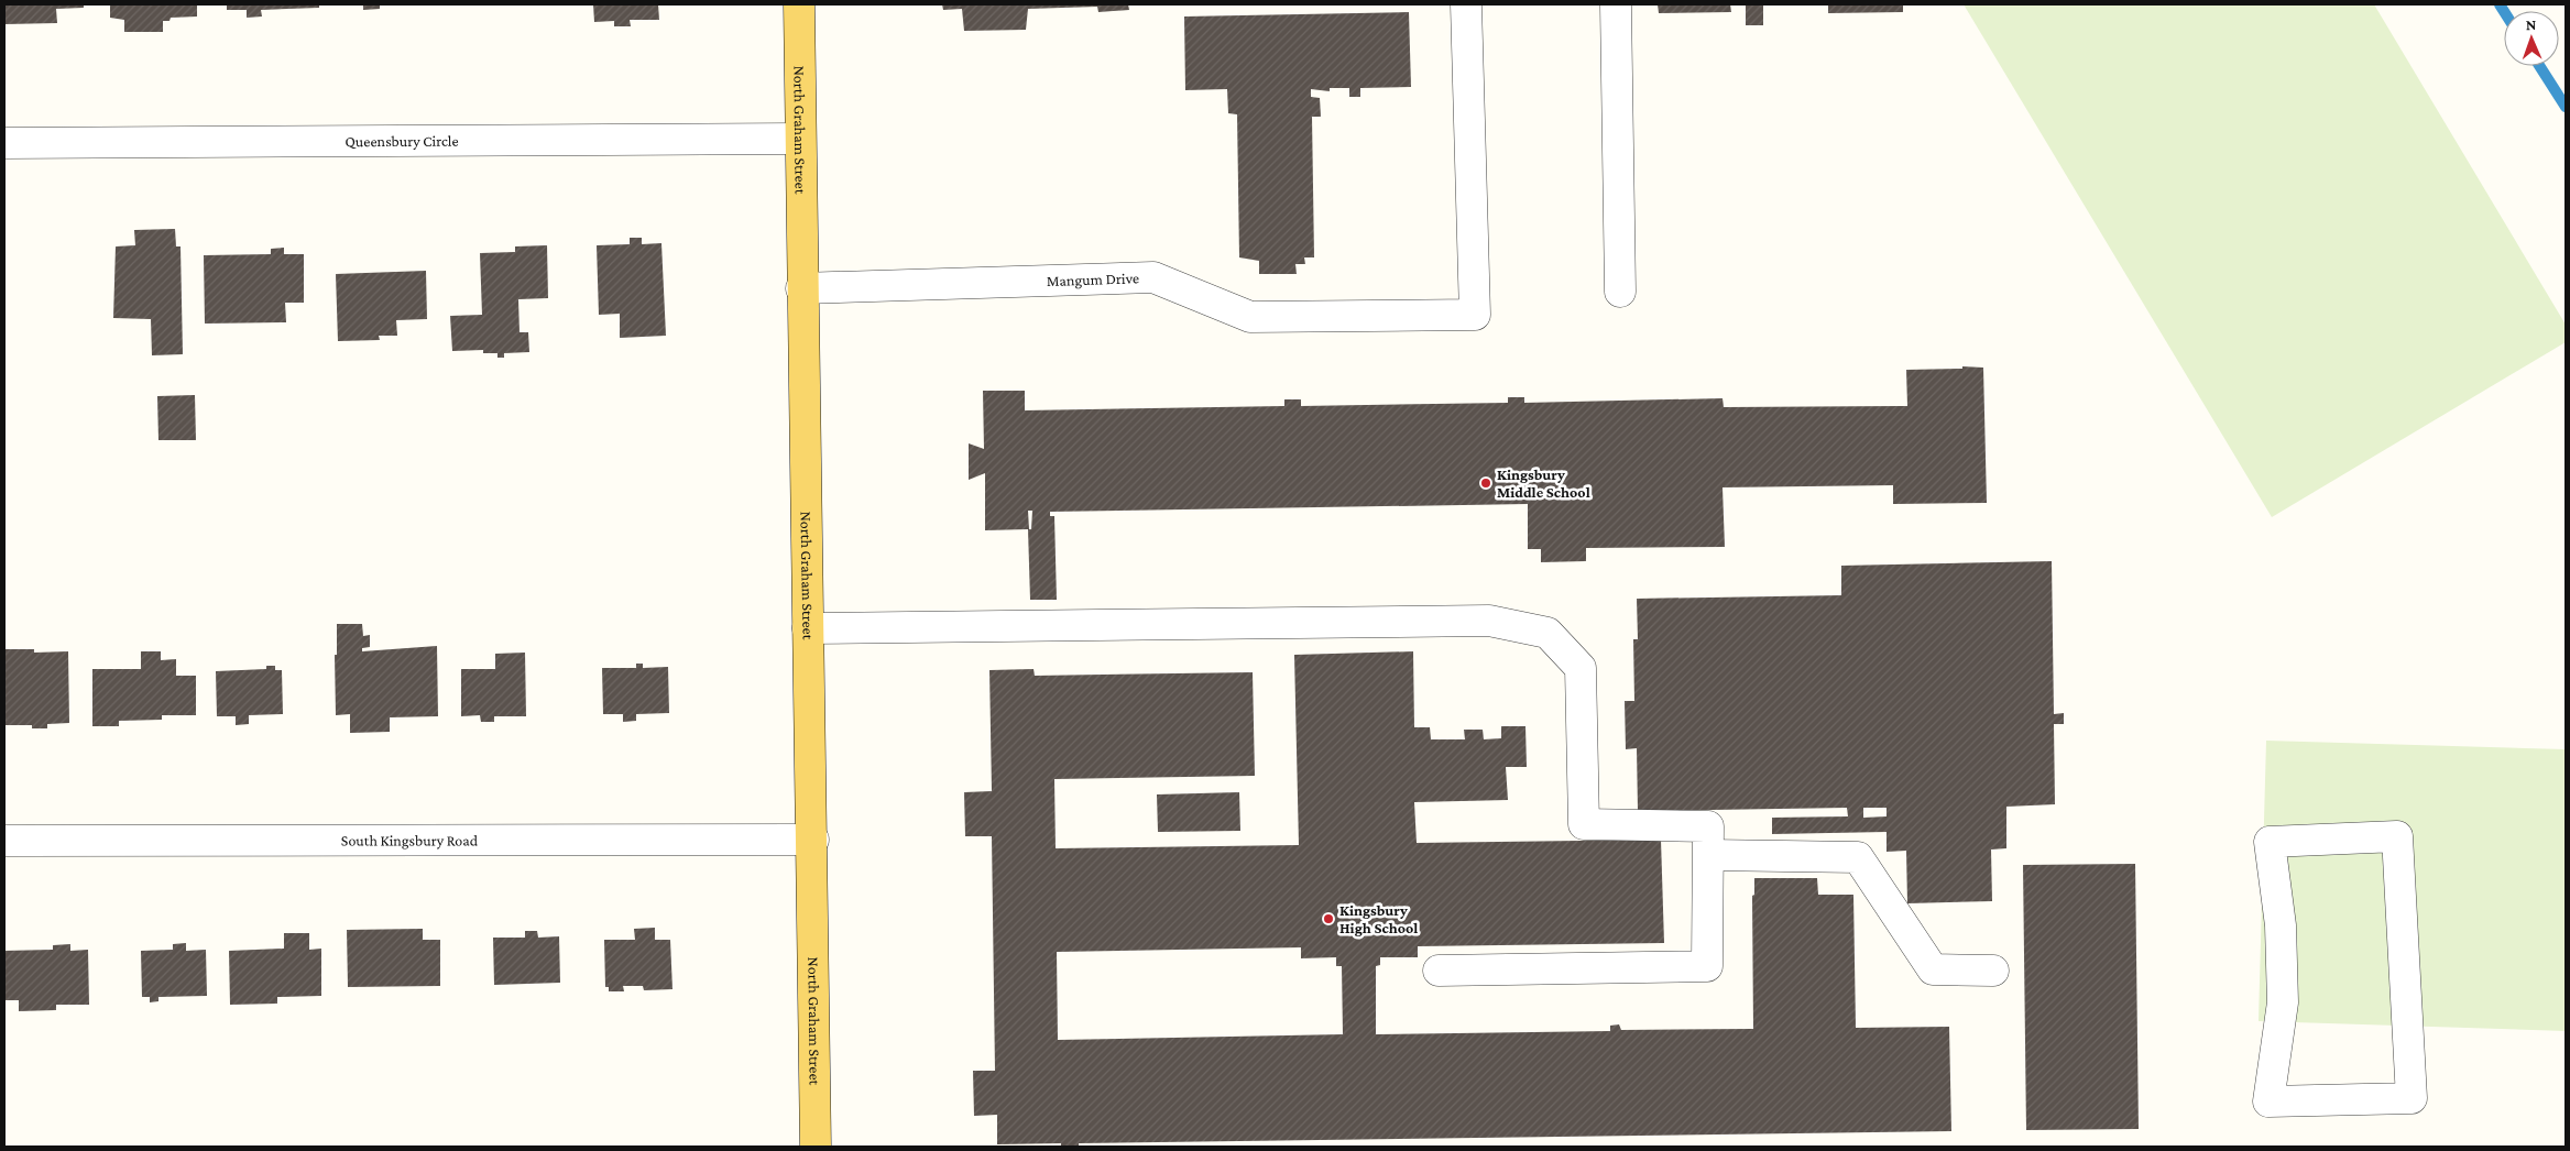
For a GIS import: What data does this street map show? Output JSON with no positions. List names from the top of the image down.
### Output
{
  "streets": {
    "main road": ["North Graham Street"],
    "street": ["Queensbury Circle", "Mangum Drive", "South Kingsbury Road"]
  },
  "crossings": [
    ["North Graham Street", "Queensbury Circle"],
    ["North Graham Street", "Mangum Drive"],
    ["North Graham Street", "South Kingsbury Road"]
  ],
  "places": ["Kingsbury Middle School", "Kingsbury High School"],
  "north": "top"
}
